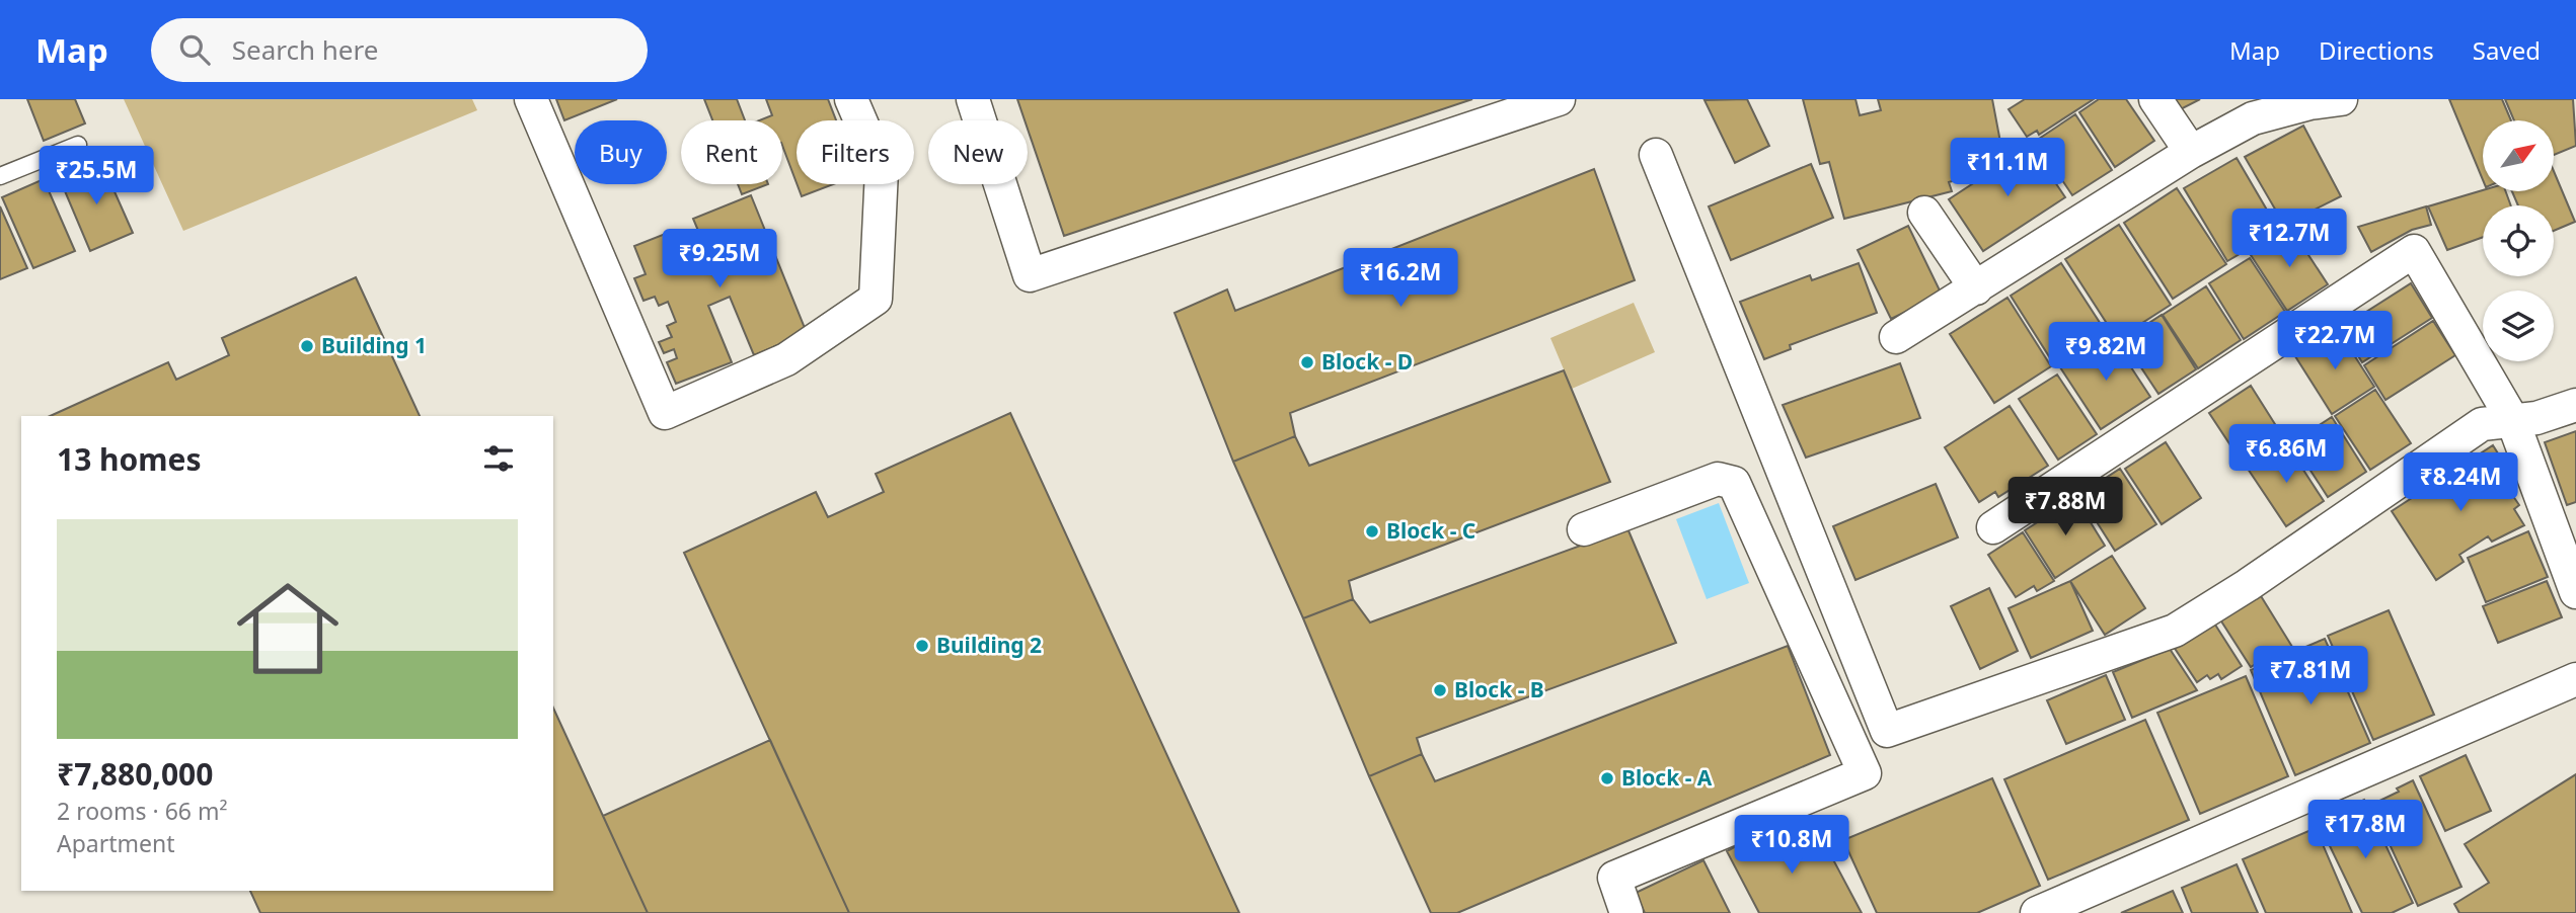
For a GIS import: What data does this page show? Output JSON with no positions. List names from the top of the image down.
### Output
{
  "places": [
    "Building 1",
    "Block - D",
    "Block - C",
    "Building 2",
    "Block - B",
    "Block - A"
  ],
  "north": "top right",
  "page": {
    "header": "Map",
    "search": "Search here",
    "nav": ["Map", "Directions", "Saved"],
    "chip": [
      "Buy",
      "Rent",
      "Filters",
      "New"
    ],
    "price": [
      "₹11.1M",
      "₹25.5M",
      "₹12.7M",
      "₹9.25M",
      "₹16.2M",
      "₹22.7M",
      "₹9.82M",
      "₹6.86M",
      "₹8.24M",
      "₹7.88M",
      "₹7.81M",
      "₹17.8M",
      "₹10.8M"
    ],
    "heading": "13 homes",
    "list": [
      {
        "name": "₹7,880,000",
        "note": "2 rooms · 66 m² · Apartment"
      }
    ]
  }
}
